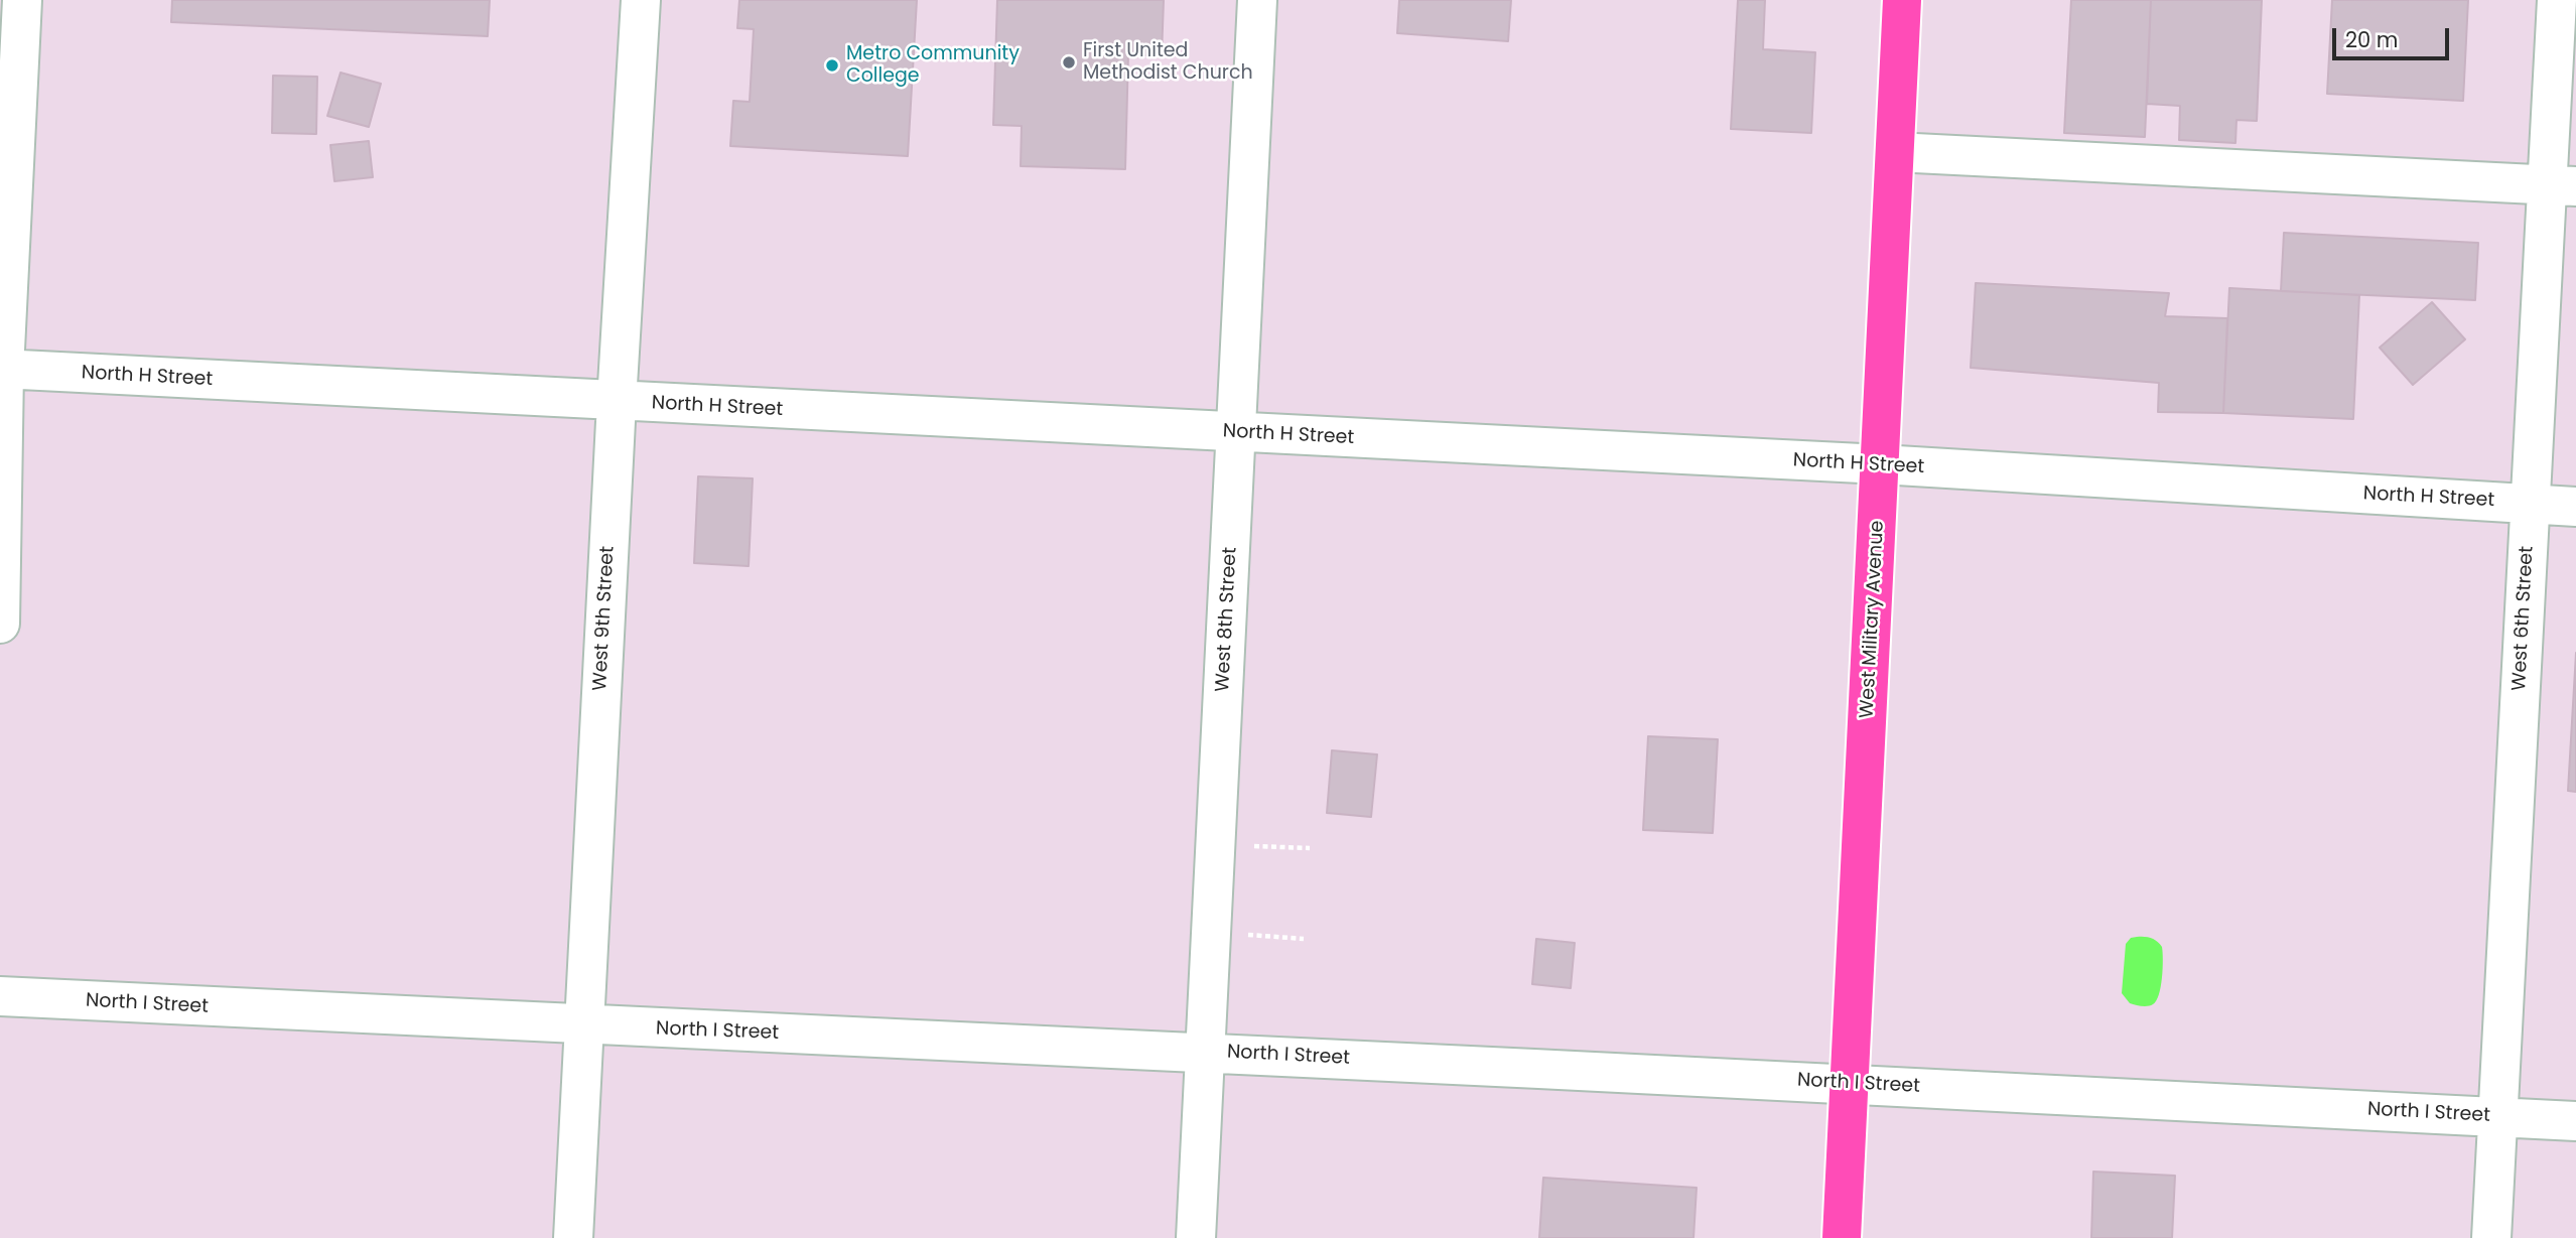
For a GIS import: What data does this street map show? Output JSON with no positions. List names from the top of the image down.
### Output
{
  "streets": {
    "main road": ["West Military Avenue"],
    "street": [
      "North H Street",
      "West 9th Street",
      "West 6th Street",
      "West 8th Street",
      "North I Street"
    ]
  },
  "crossings": [
    ["North H Street", "West 9th Street"],
    ["North H Street", "West 6th Street"],
    ["North H Street", "West 8th Street"],
    ["North H Street", "West Military Avenue"],
    ["West 9th Street", "North I Street"],
    ["West 6th Street", "North I Street"],
    ["West 8th Street", "North I Street"],
    ["West Military Avenue", "North I Street"]
  ],
  "places": ["First United Methodist Church", "Metro Community College"],
  "scale_bar": "20 m"
}
